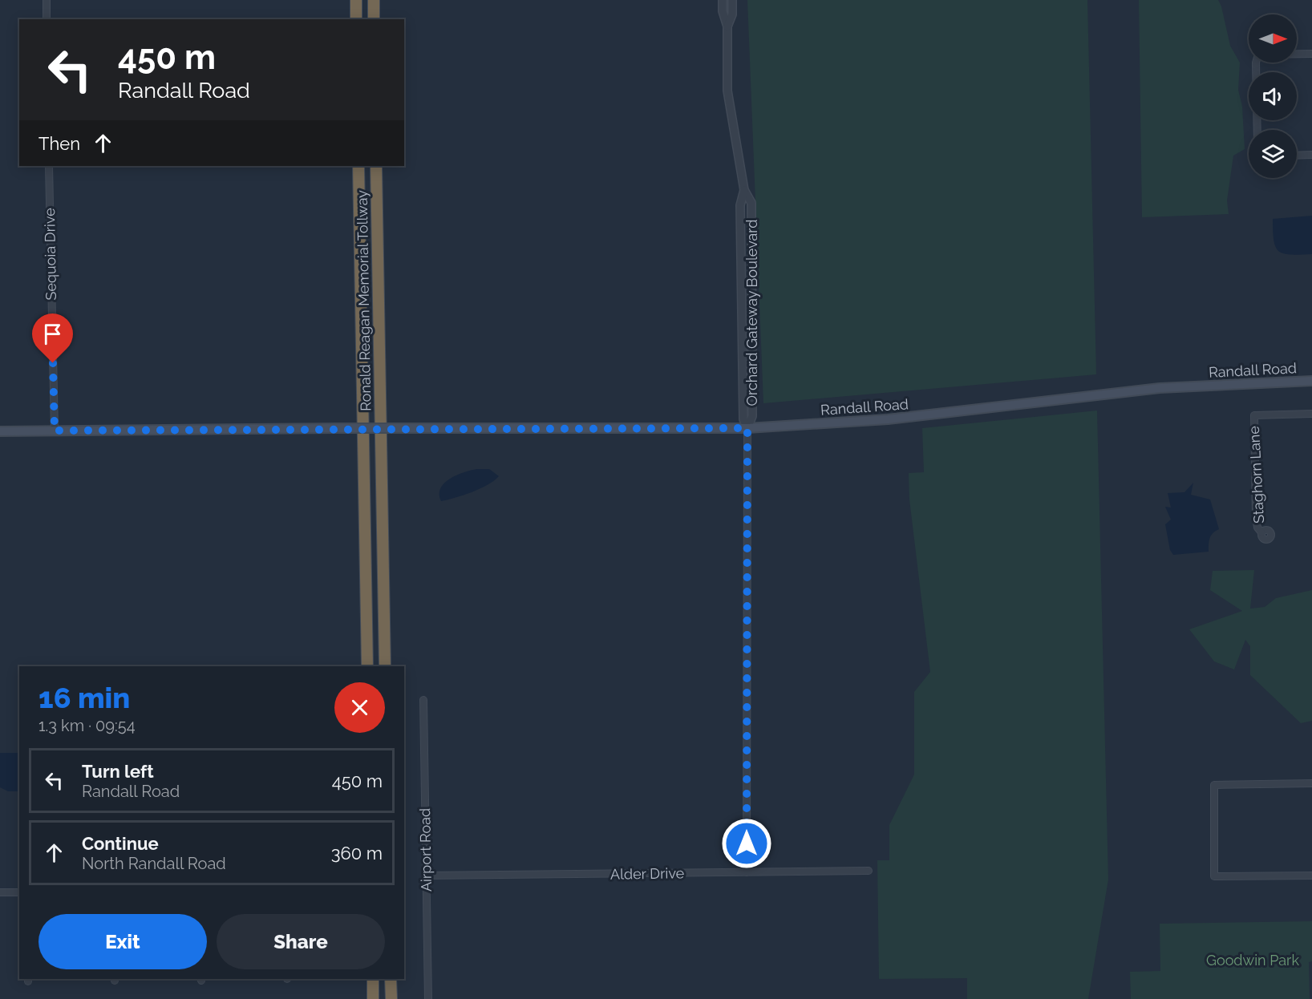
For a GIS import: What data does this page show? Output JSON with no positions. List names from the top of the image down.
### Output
{
  "streets": {
    "highway": ["Ronald Reagan Memorial Tollway"],
    "main road": ["Randall Road"],
    "street": [
      "Sequoia Drive",
      "Orchard Gateway Boulevard",
      "Staghorn Lane",
      "Airport Road",
      "Alder Drive"
    ]
  },
  "crossings": [
    ["Sequoia Drive", "Randall Road"],
    ["Orchard Gateway Boulevard", "Randall Road"],
    ["Airport Road", "Alder Drive"]
  ],
  "parks": ["Goodwin Park"],
  "north": "right",
  "page": {
    "turn": ["450 m", "Randall Road"],
    "then": "Then",
    "heading": ["16 min", "1.3 km · 09:54"],
    "list": [
      {
        "name": "Turn left",
        "note": "Randall Road",
        "value": "450 m"
      },
      {
        "name": "Continue",
        "note": "North Randall Road",
        "value": "360 m"
      }
    ],
    "buttons": ["Exit", "Share"]
  }
}
